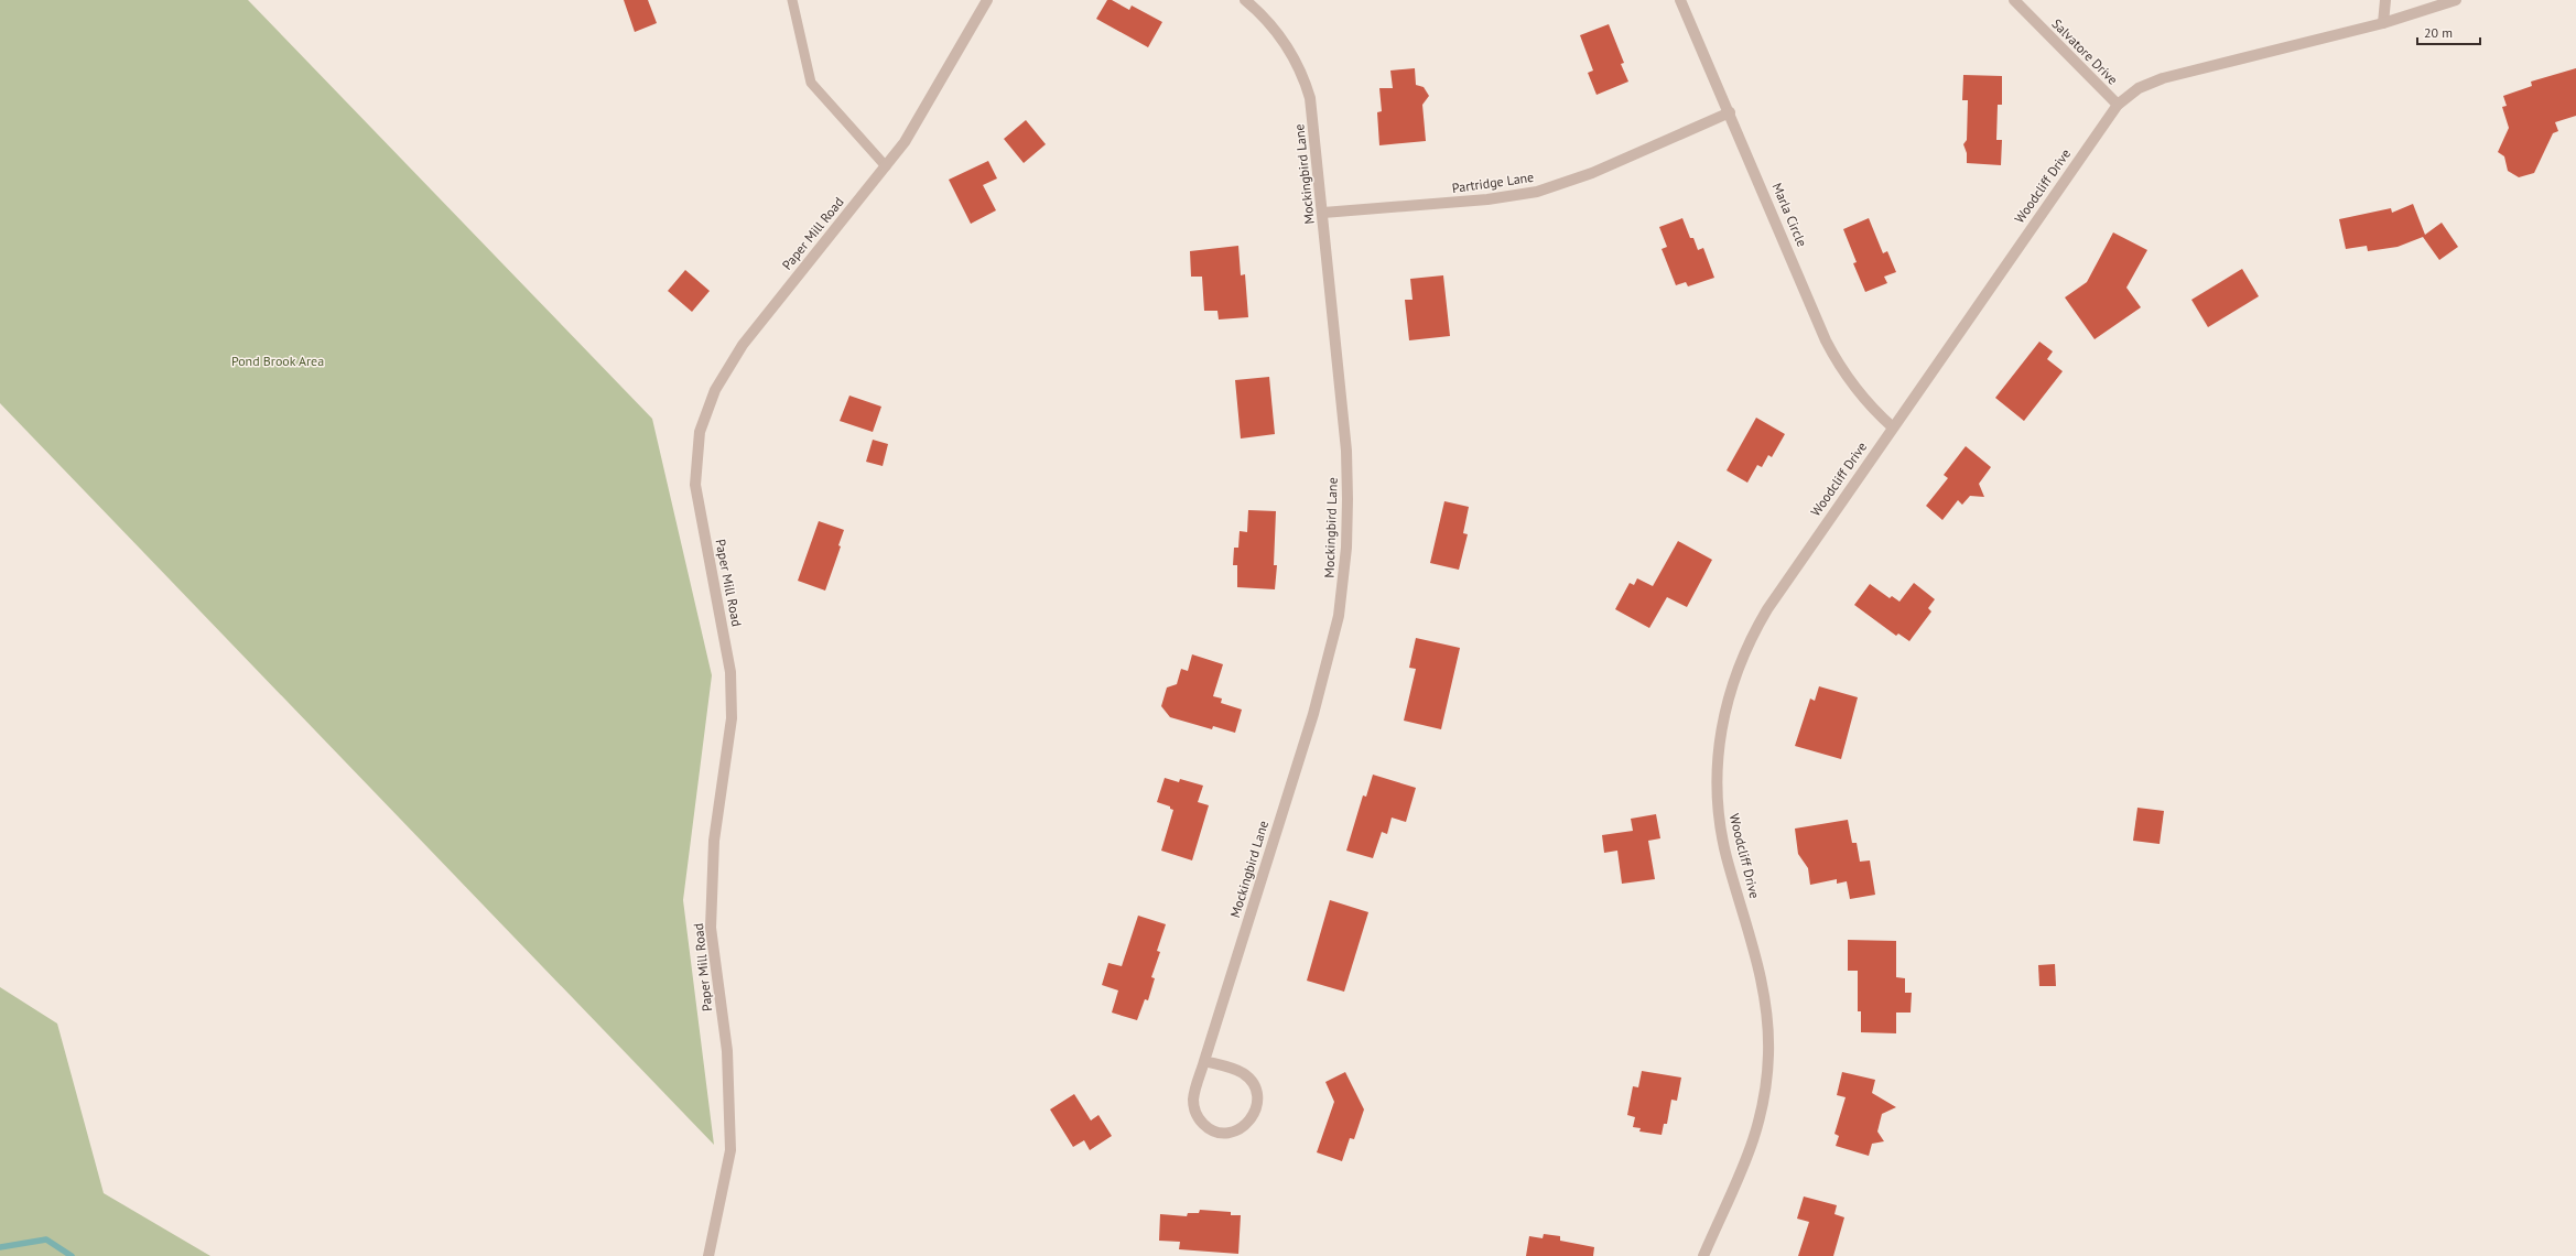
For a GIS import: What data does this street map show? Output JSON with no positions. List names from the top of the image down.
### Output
{
  "streets": {
    "street": [
      "Salvatore Drive",
      "Mockingbird Lane",
      "Partridge Lane",
      "Woodcliff Drive",
      "Marla Circle",
      "Paper Mill Road"
    ]
  },
  "crossings": [
    ["Salvatore Drive", "Woodcliff Drive"],
    ["Mockingbird Lane", "Partridge Lane"],
    ["Partridge Lane", "Marla Circle"],
    ["Woodcliff Drive", "Marla Circle"]
  ],
  "parks": ["Pond Brook Area"],
  "scale_bar": "20 m"
}
